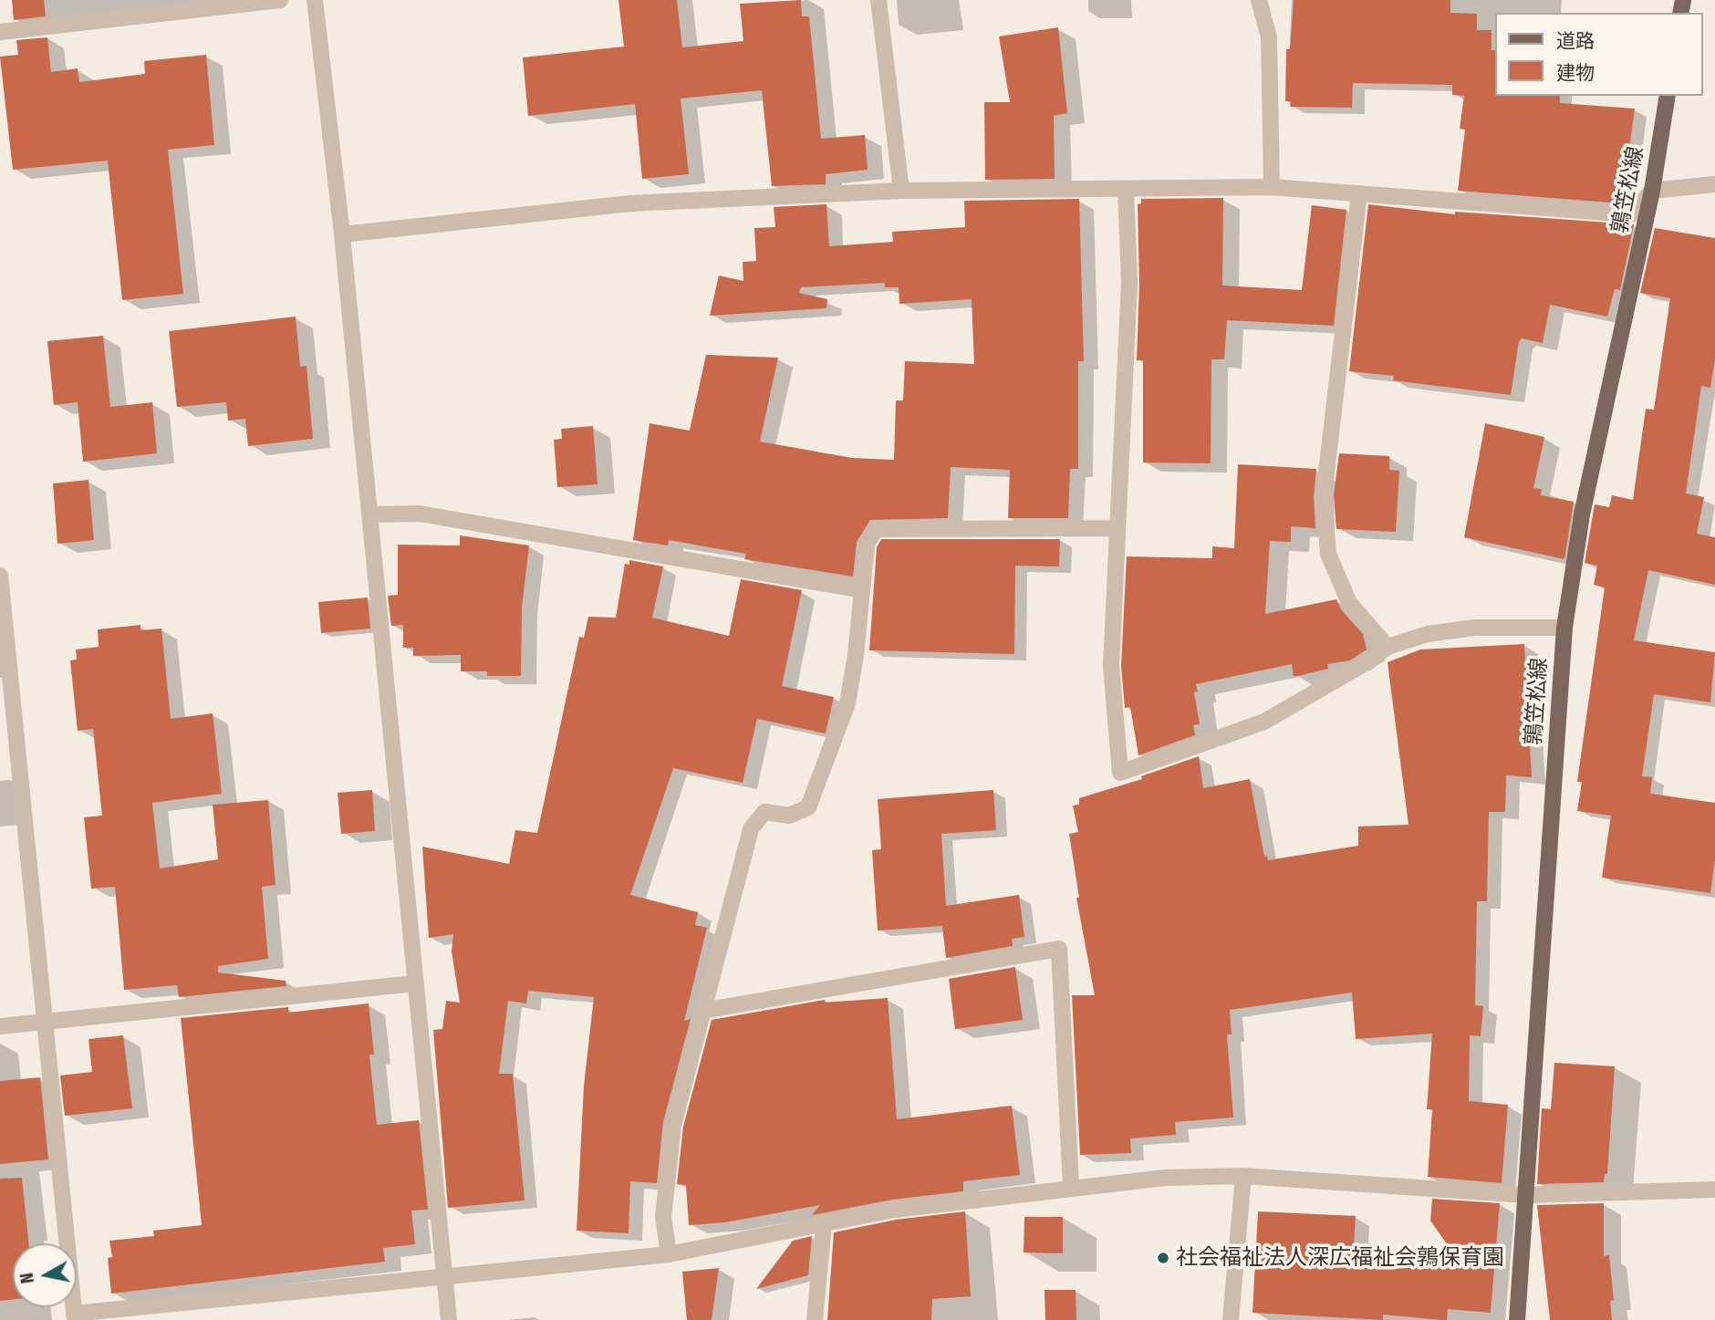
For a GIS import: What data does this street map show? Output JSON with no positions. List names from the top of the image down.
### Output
{
  "streets": {
    "main road": ["鶉笠松線"]
  },
  "places": ["社会福祉法人深広福祉会鶉保育園"],
  "legend": ["道路", "建物"],
  "north": "left"
}
